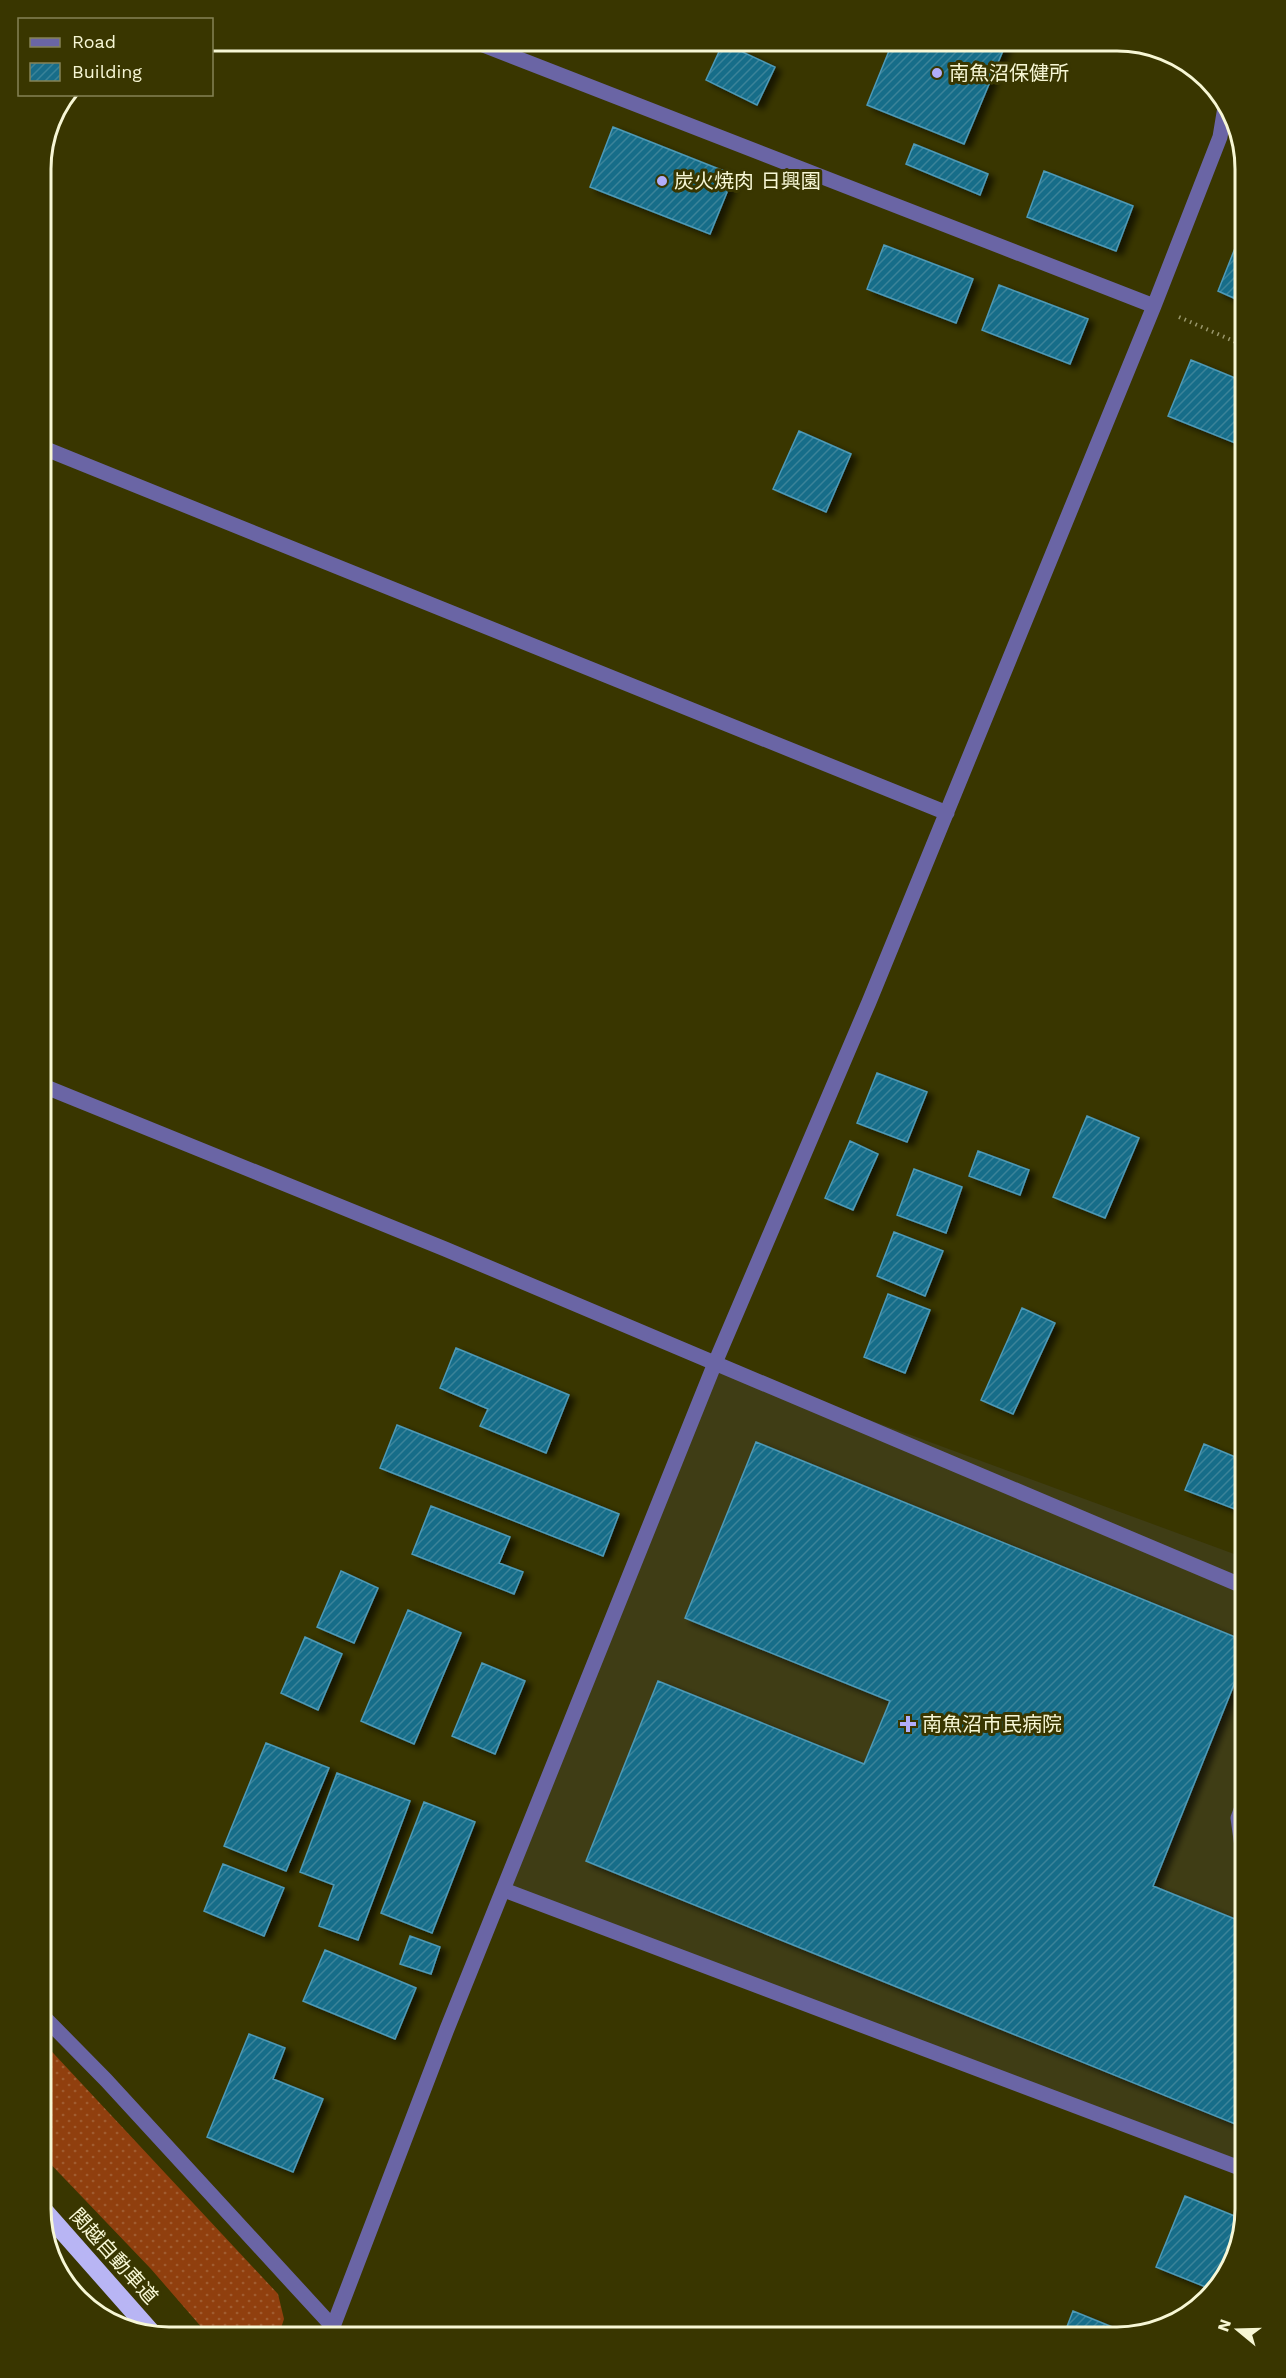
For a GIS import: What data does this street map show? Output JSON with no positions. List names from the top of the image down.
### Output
{
  "streets": {
    "highway": ["関越自動車道"]
  },
  "places": {
    "other": ["南魚沼保健所", "炭火焼肉 日興園"],
    "health": ["南魚沼市民病院"]
  },
  "legend": ["Road", "Building"],
  "north": "left"
}
